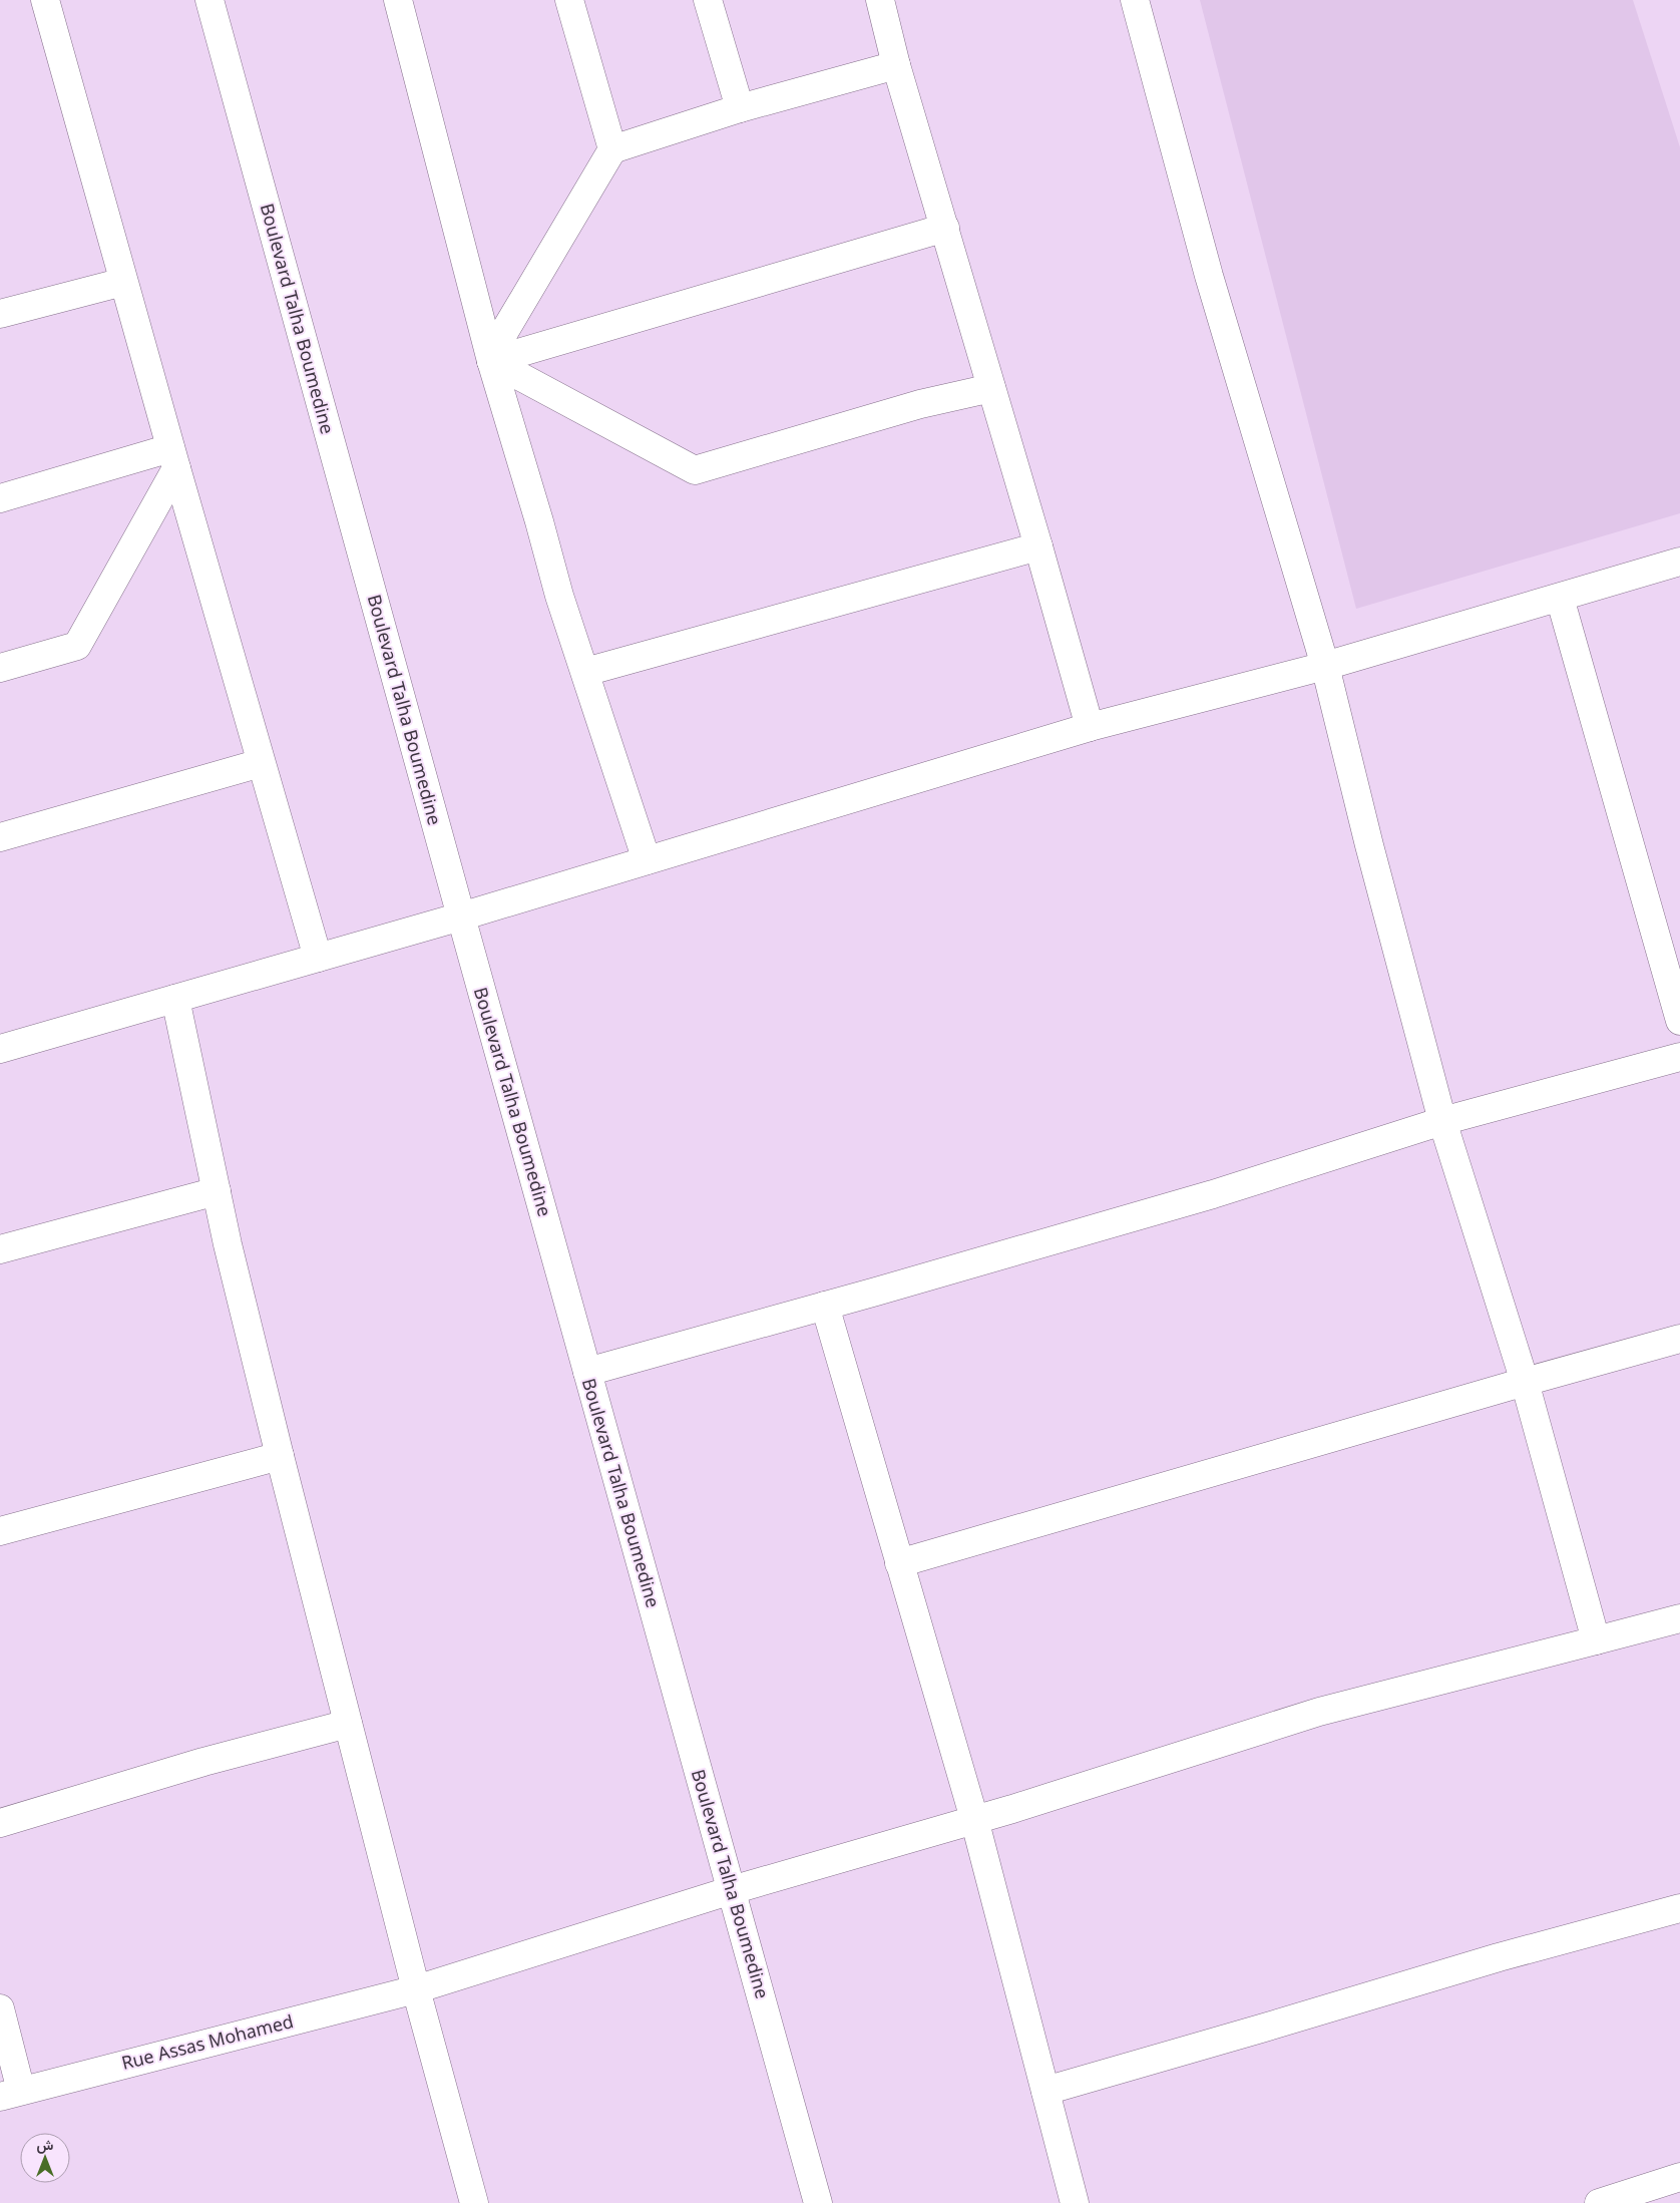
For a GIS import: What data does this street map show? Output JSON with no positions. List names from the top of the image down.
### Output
{
  "streets": {
    "street": ["Boulevard Talha Boumedine", "Rue Assas Mohamed"]
  },
  "crossings": [
    ["Boulevard Talha Boumedine", "Rue Assas Mohamed"]
  ],
  "north": "top"
}
